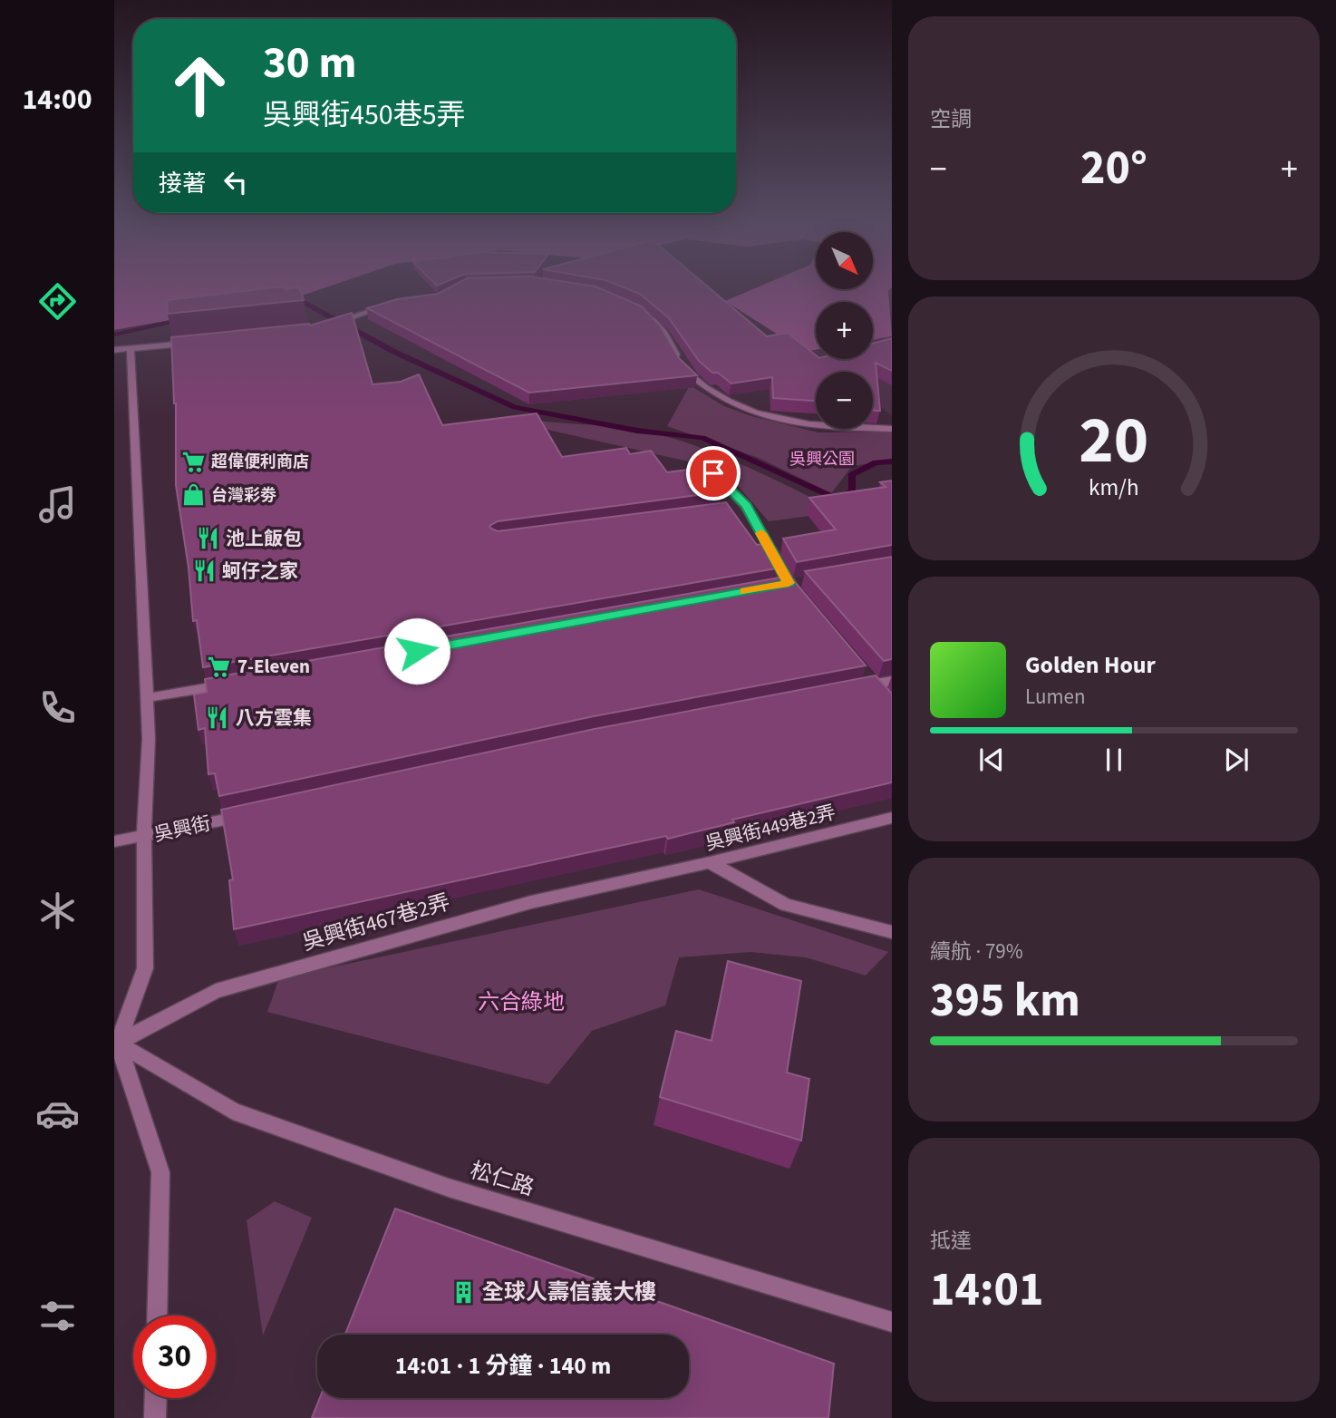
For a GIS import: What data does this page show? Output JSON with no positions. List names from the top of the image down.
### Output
{
  "streets": {
    "street": [
      "吳興街449巷2弄",
      "吳興街",
      "吳興街467巷2弄",
      "松仁路"
    ]
  },
  "crossings": [
    ["吳興街449巷2弄", "吳興街467巷2弄"],
    ["吳興街", "吳興街467巷2弄"],
    ["吳興街", "松仁路"],
    ["吳興街467巷2弄", "松仁路"]
  ],
  "parks": ["吳興公園", "六合綠地"],
  "places": {
    "supermarket": ["超偉便利商店", "7-Eleven"],
    "shop": ["台灣彩劵"],
    "restaurant": ["池上飯包", "蚵仔之家", "八方雲集"],
    "building": ["全球人壽信義大樓"]
  },
  "north": "bottom right",
  "page": {
    "tabs": "14:00",
    "tile": [
      "空調",
      ["續航 · 79%", "395 km"],
      ["抵達", "14:01"]
    ],
    "turn": ["30 m", "吳興街450巷5弄"],
    "heat": ["−", "20°", "+"],
    "then": "接著",
    "map_buttons": ["+", "−"],
    "song": ["Golden Hour", "Lumen"],
    "limit": "30",
    "trip": "14:01 · 1 分鐘 · 140 m",
    "gauge": ["20", "km/h"]
  }
}
